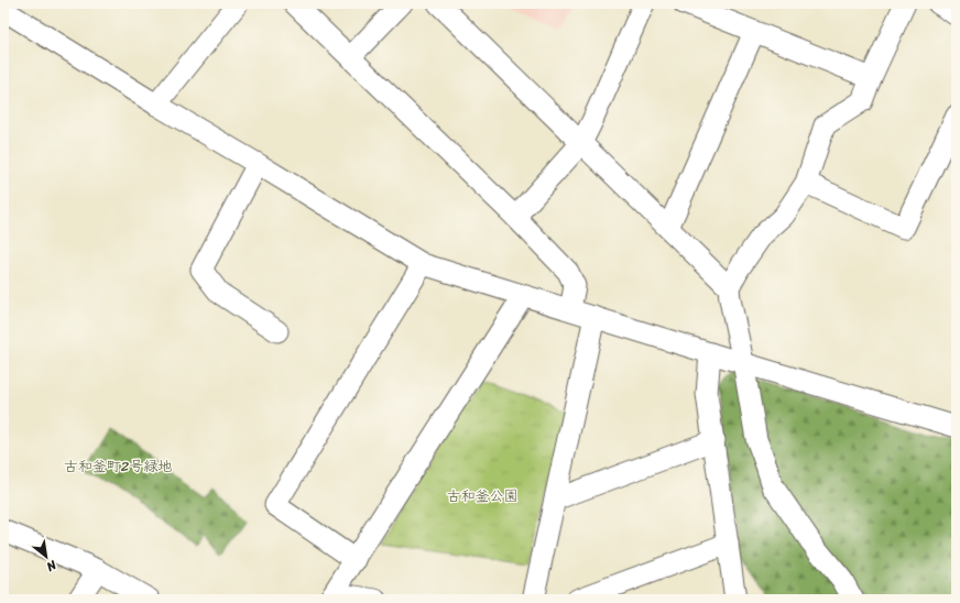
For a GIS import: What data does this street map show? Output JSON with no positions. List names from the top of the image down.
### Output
{
  "parks": ["古和釜町2号緑地", "古和釜公園"],
  "north": "bottom right"
}
